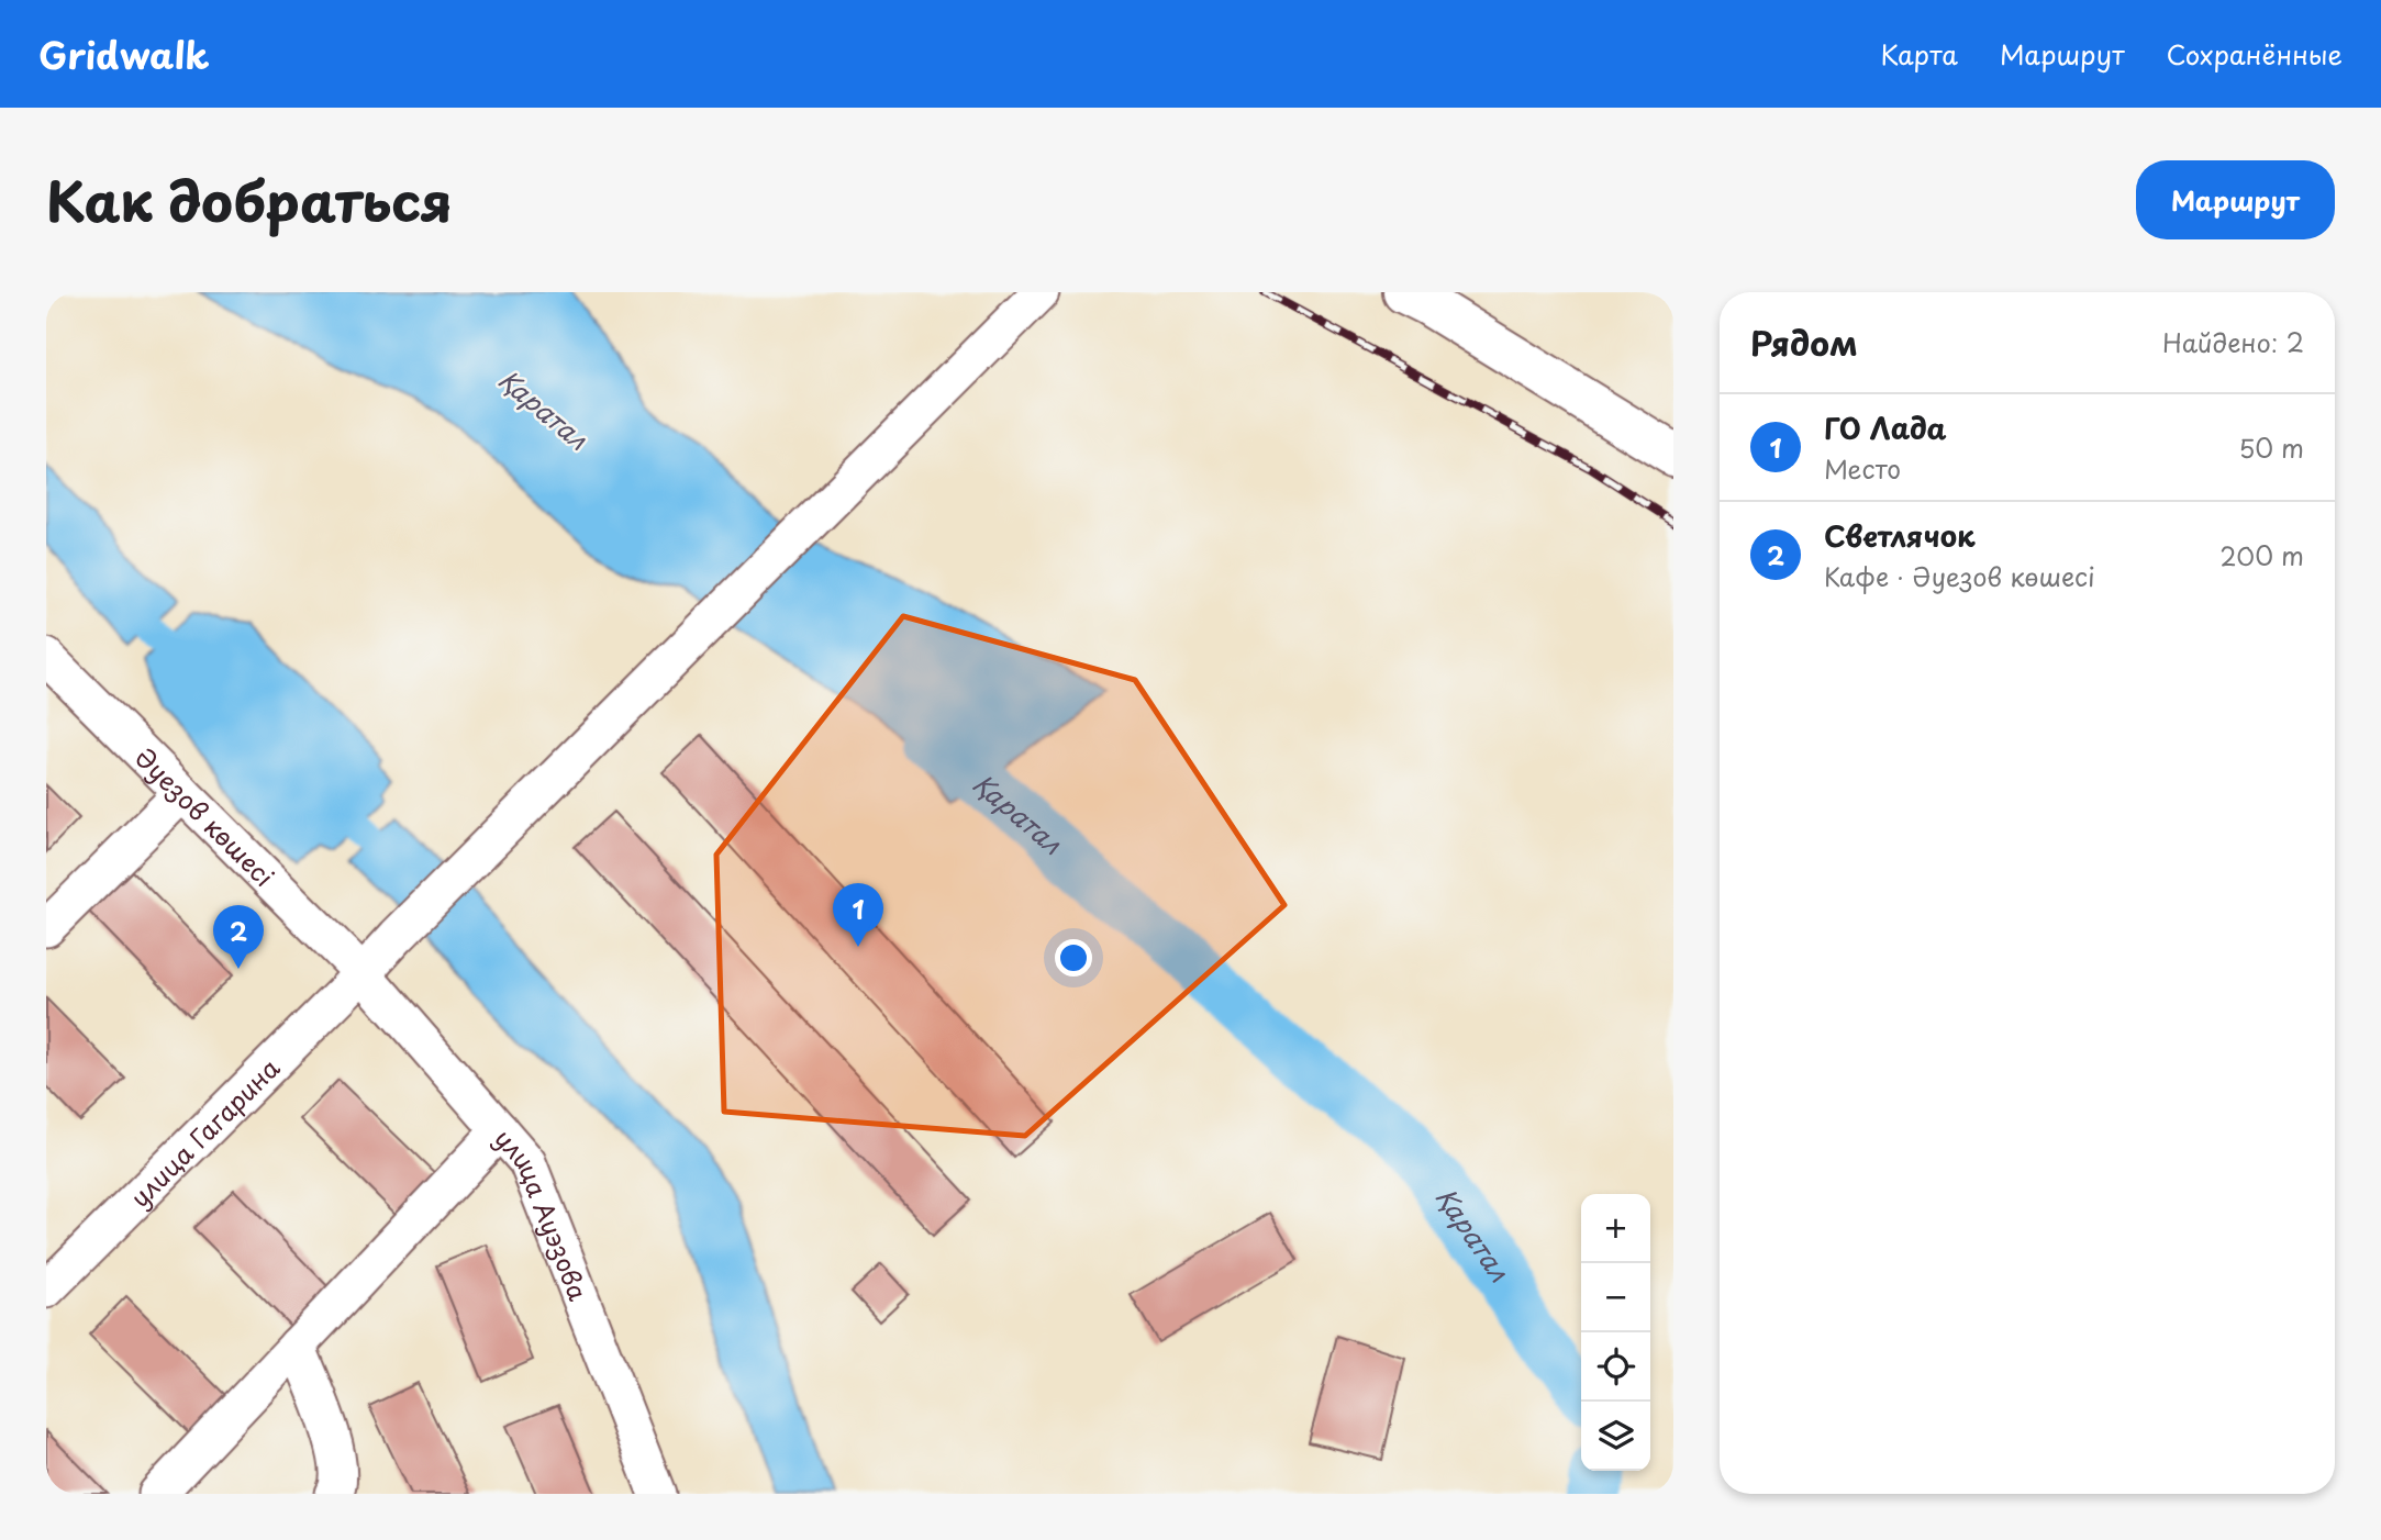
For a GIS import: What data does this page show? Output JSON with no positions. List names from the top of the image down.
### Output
{
  "streets": {
    "street": ["Әуезов көшесі", "улица Гагарина", "улица Ауэзова"]
  },
  "crossings": [
    ["Әуезов көшесі", "улица Гагарина"],
    ["Әуезов көшесі", "улица Ауэзова"],
    ["улица Гагарина", "улица Ауэзова"]
  ],
  "water": ["Қаратал"],
  "page": {
    "header": "Gridwalk",
    "nav": ["Карта", "Маршрут", "Сохранённые"],
    "title": "Как добраться",
    "buttons": "Маршрут",
    "heading": ["Рядом", "Найдено: 2"],
    "list": [
      {
        "mark": "1",
        "name": "ГО Лада",
        "note": "Место",
        "value": "50 m"
      },
      {
        "mark": "2",
        "name": "Светлячок",
        "note": "Кафе · Әуезов көшесі",
        "value": "200 m"
      }
    ],
    "pins": ["1", "2"],
    "map_buttons": ["+", "−"]
  }
}
